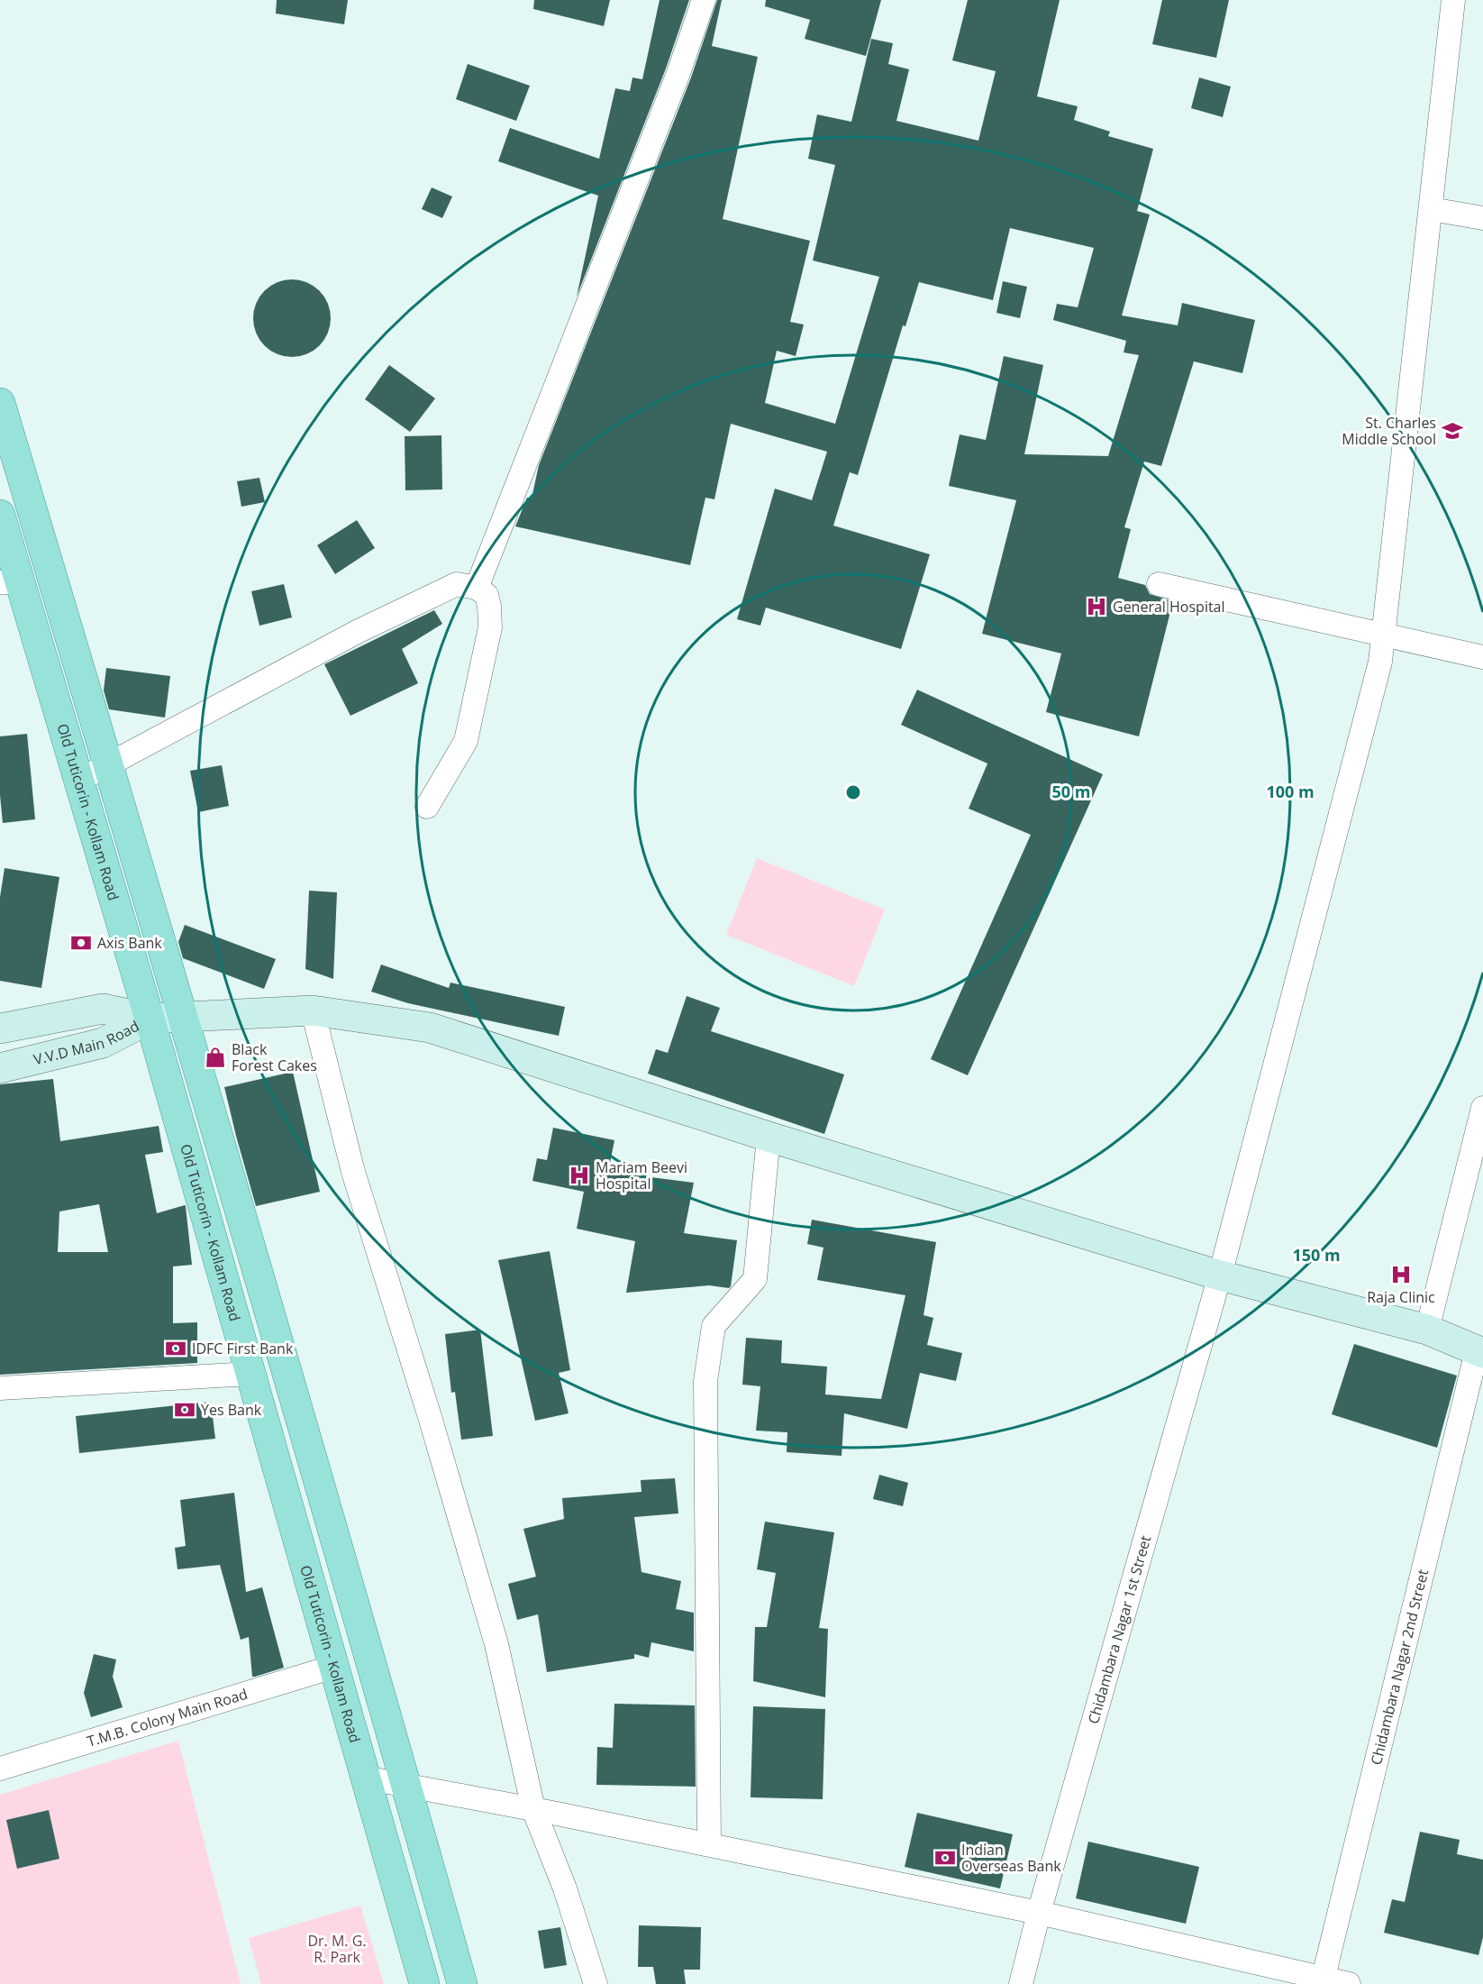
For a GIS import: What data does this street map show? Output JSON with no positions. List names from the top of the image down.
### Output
{
  "streets": {
    "main road": ["Old Tuticorin - Kollam Road", "V.V.D Main Road"],
    "street": ["Chidambara Nagar 1st Street", "Chidambara Nagar 2nd Street", "T.M.B. Colony Main Road"]
  },
  "crossings": [
    ["Old Tuticorin - Kollam Road", "V.V.D Main Road"],
    ["Old Tuticorin - Kollam Road", "T.M.B. Colony Main Road"]
  ],
  "parks": ["Dr. M. G. R. Park"],
  "places": {
    "school or university": ["St. Charles Middle School"],
    "hospital": ["General Hospital", "Mariam Beevi Hospital", "Raja Clinic"],
    "bank": [
      "Axis Bank",
      "IDFC First Bank",
      "Yes Bank",
      "Indian Overseas Bank"
    ],
    "shop": ["Black Forest Cakes"]
  },
  "rings": ["50 m", "100 m", "150 m"]
}
